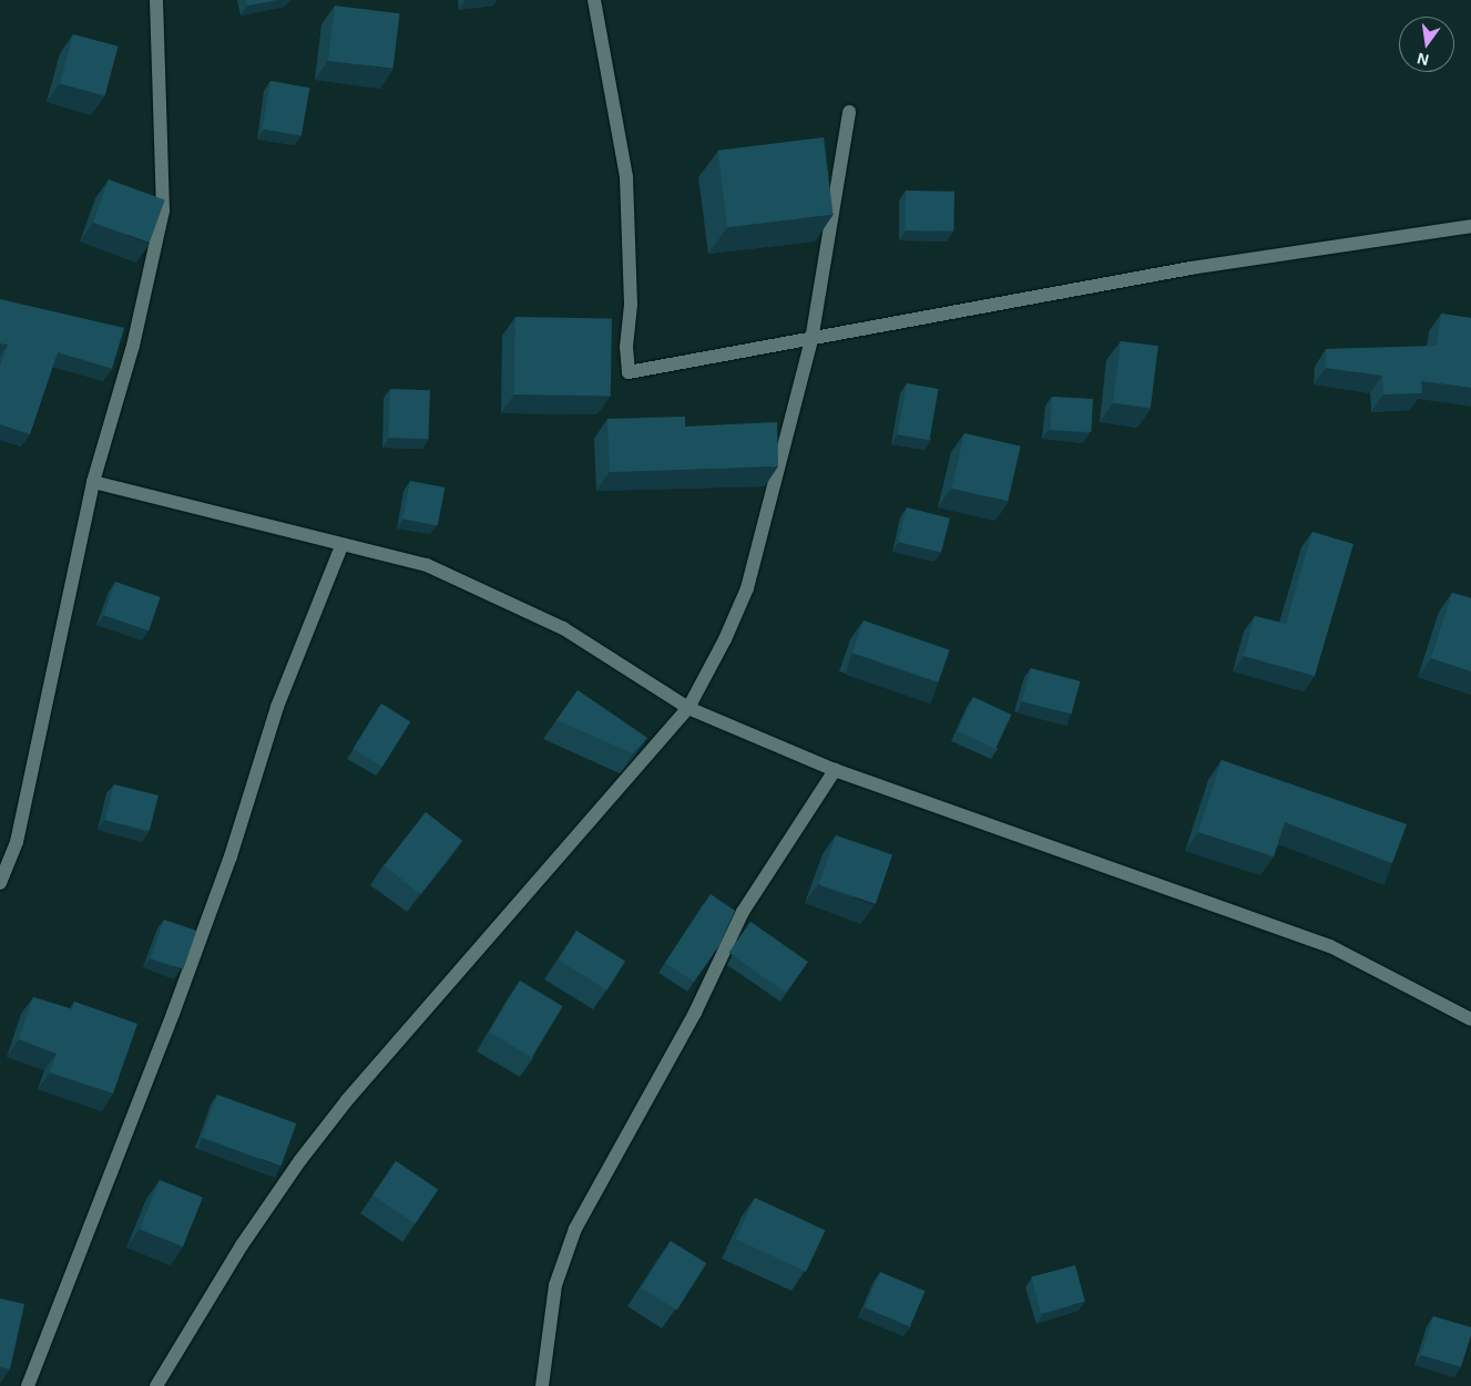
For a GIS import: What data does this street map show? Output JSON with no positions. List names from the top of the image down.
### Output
{
  "north": "bottom"
}
